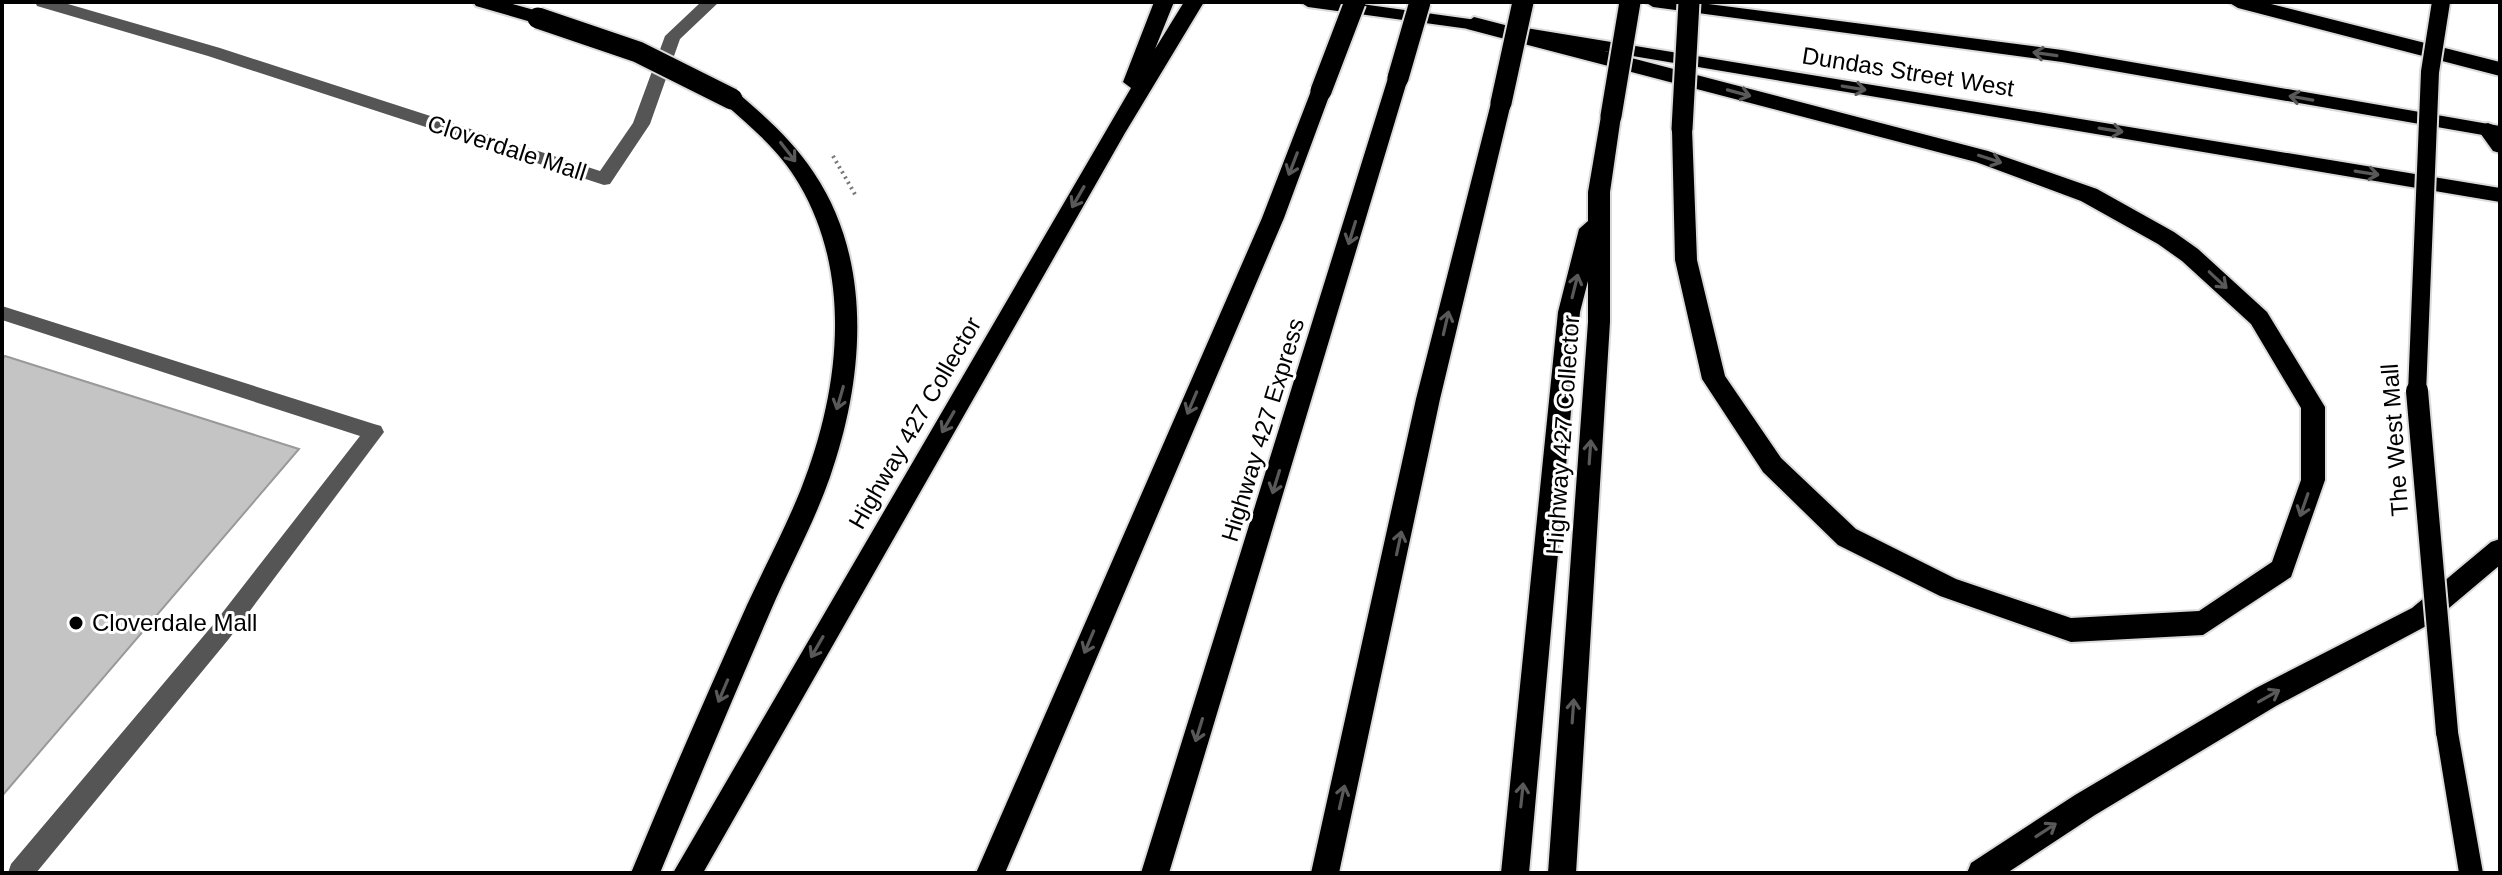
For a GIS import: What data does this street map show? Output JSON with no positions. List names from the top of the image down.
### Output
{
  "streets": {
    "highway": ["Highway 427 Collector", "Highway 427 Express"],
    "main road": ["Dundas Street West", "The West Mall"],
    "lane": ["Cloverdale Mall"]
  },
  "places": ["Cloverdale Mall"]
}
